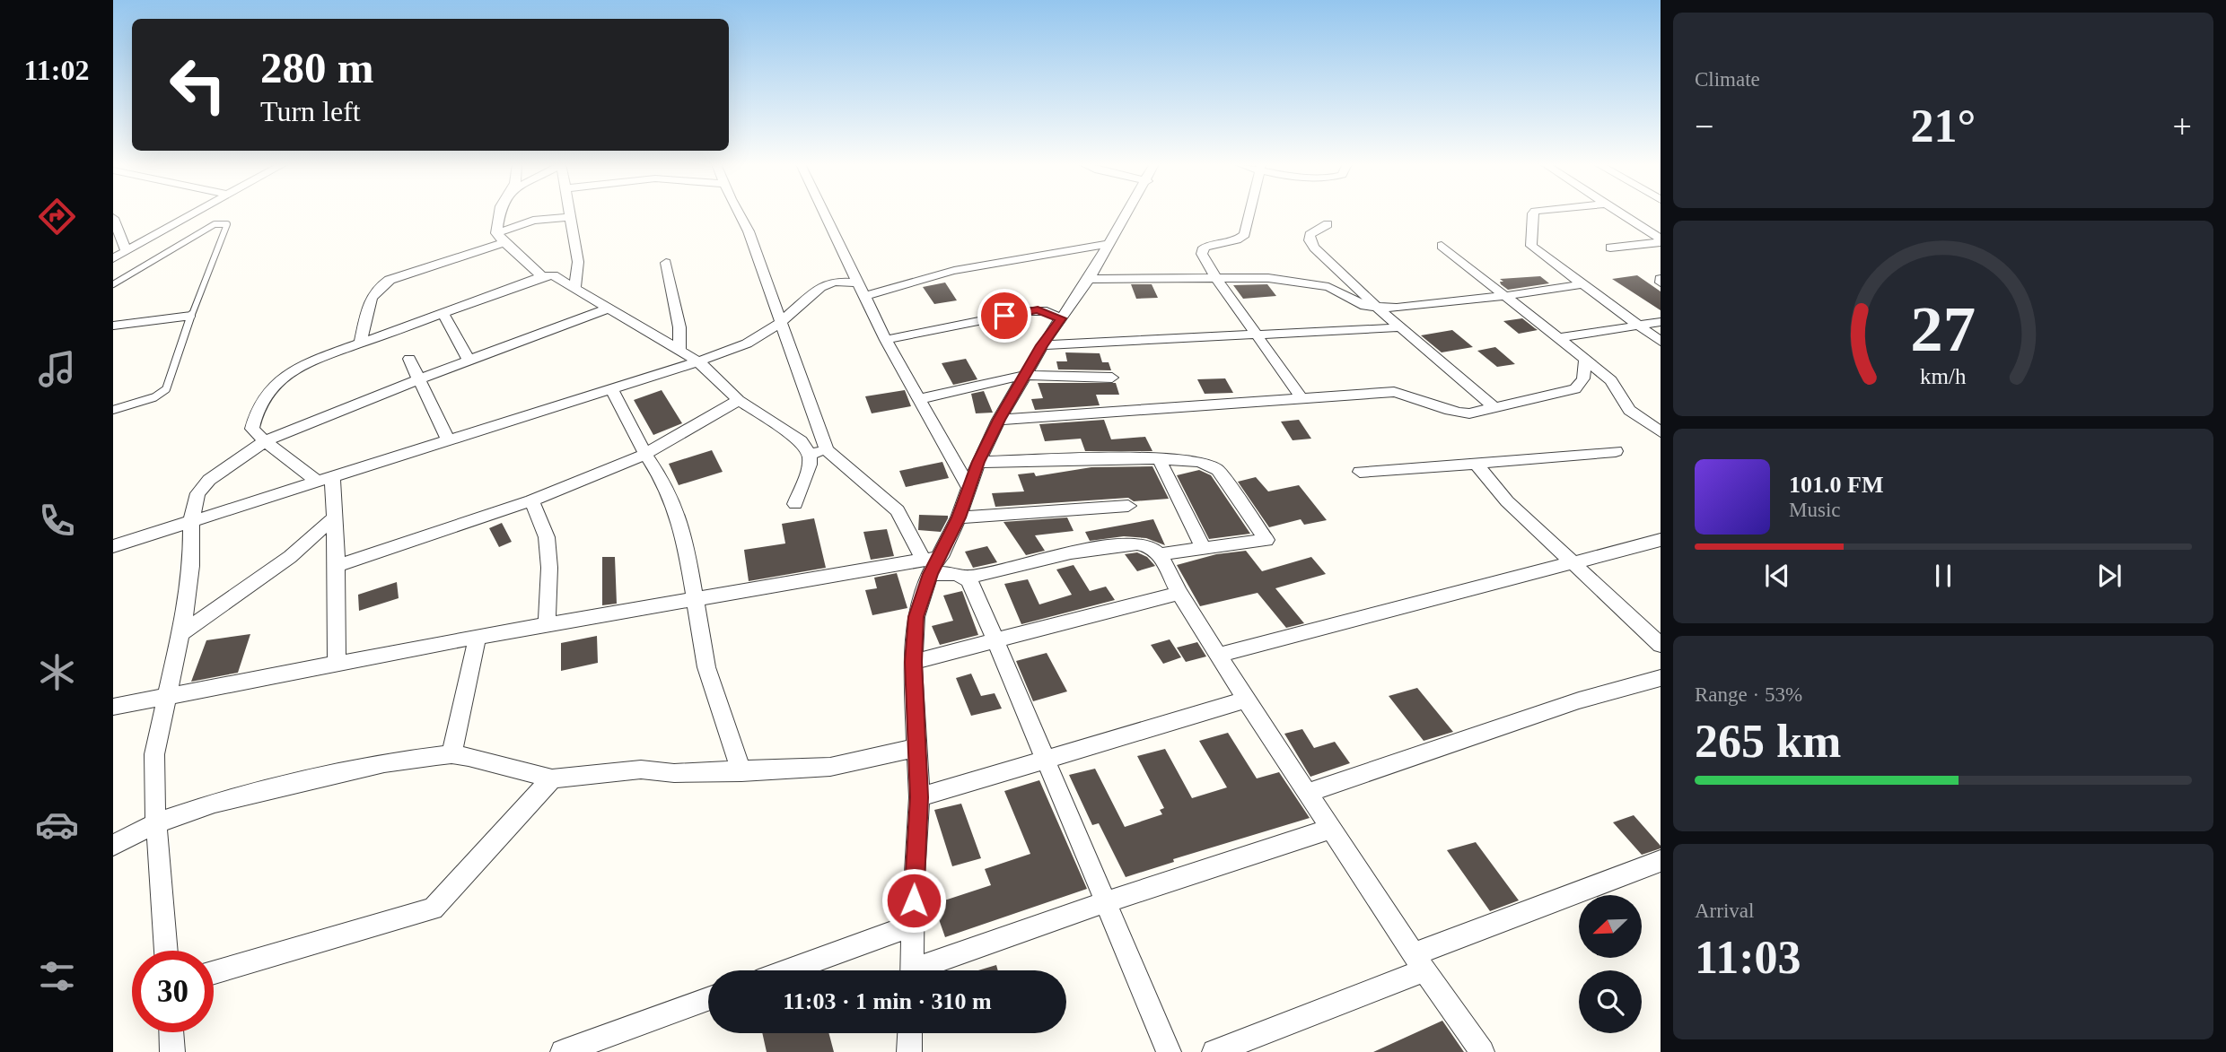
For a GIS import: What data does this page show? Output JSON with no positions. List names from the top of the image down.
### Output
{
  "north": "bottom left",
  "page": {
    "tabs": "11:02",
    "tile": [
      "Climate",
      ["Range · 53%", "265 km"],
      ["Arrival", "11:03"]
    ],
    "turn": ["280 m", "Turn left"],
    "heat": ["−", "21°", "+"],
    "song": ["101.0 FM", "Music"],
    "limit": "30",
    "trip": "11:03 · 1 min · 310 m",
    "gauge": ["27", "km/h"]
  }
}
